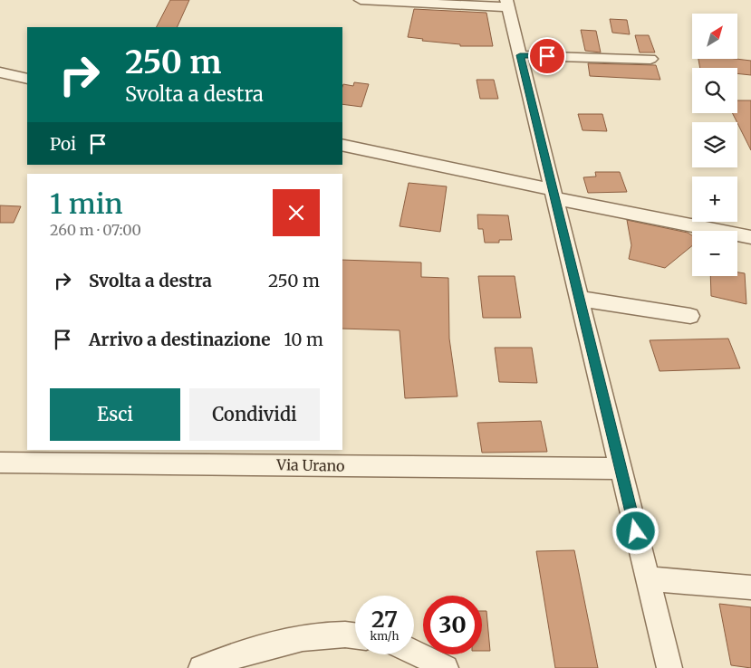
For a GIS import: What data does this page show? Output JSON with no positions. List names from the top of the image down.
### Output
{
  "streets": {
    "street": ["Via Urano"]
  },
  "north": "top right",
  "page": {
    "map_buttons": ["+", "−"],
    "turn": ["250 m", "Svolta a destra"],
    "then": "Poi",
    "heading": ["1 min", "260 m · 07:00"],
    "list": [
      {
        "name": "Svolta a destra",
        "value": "250 m"
      },
      {
        "name": "Arrivo a destinazione",
        "value": "10 m"
      }
    ],
    "buttons": ["Esci", "Condividi"],
    "speed": "27 km/h",
    "limit": "30"
  }
}
